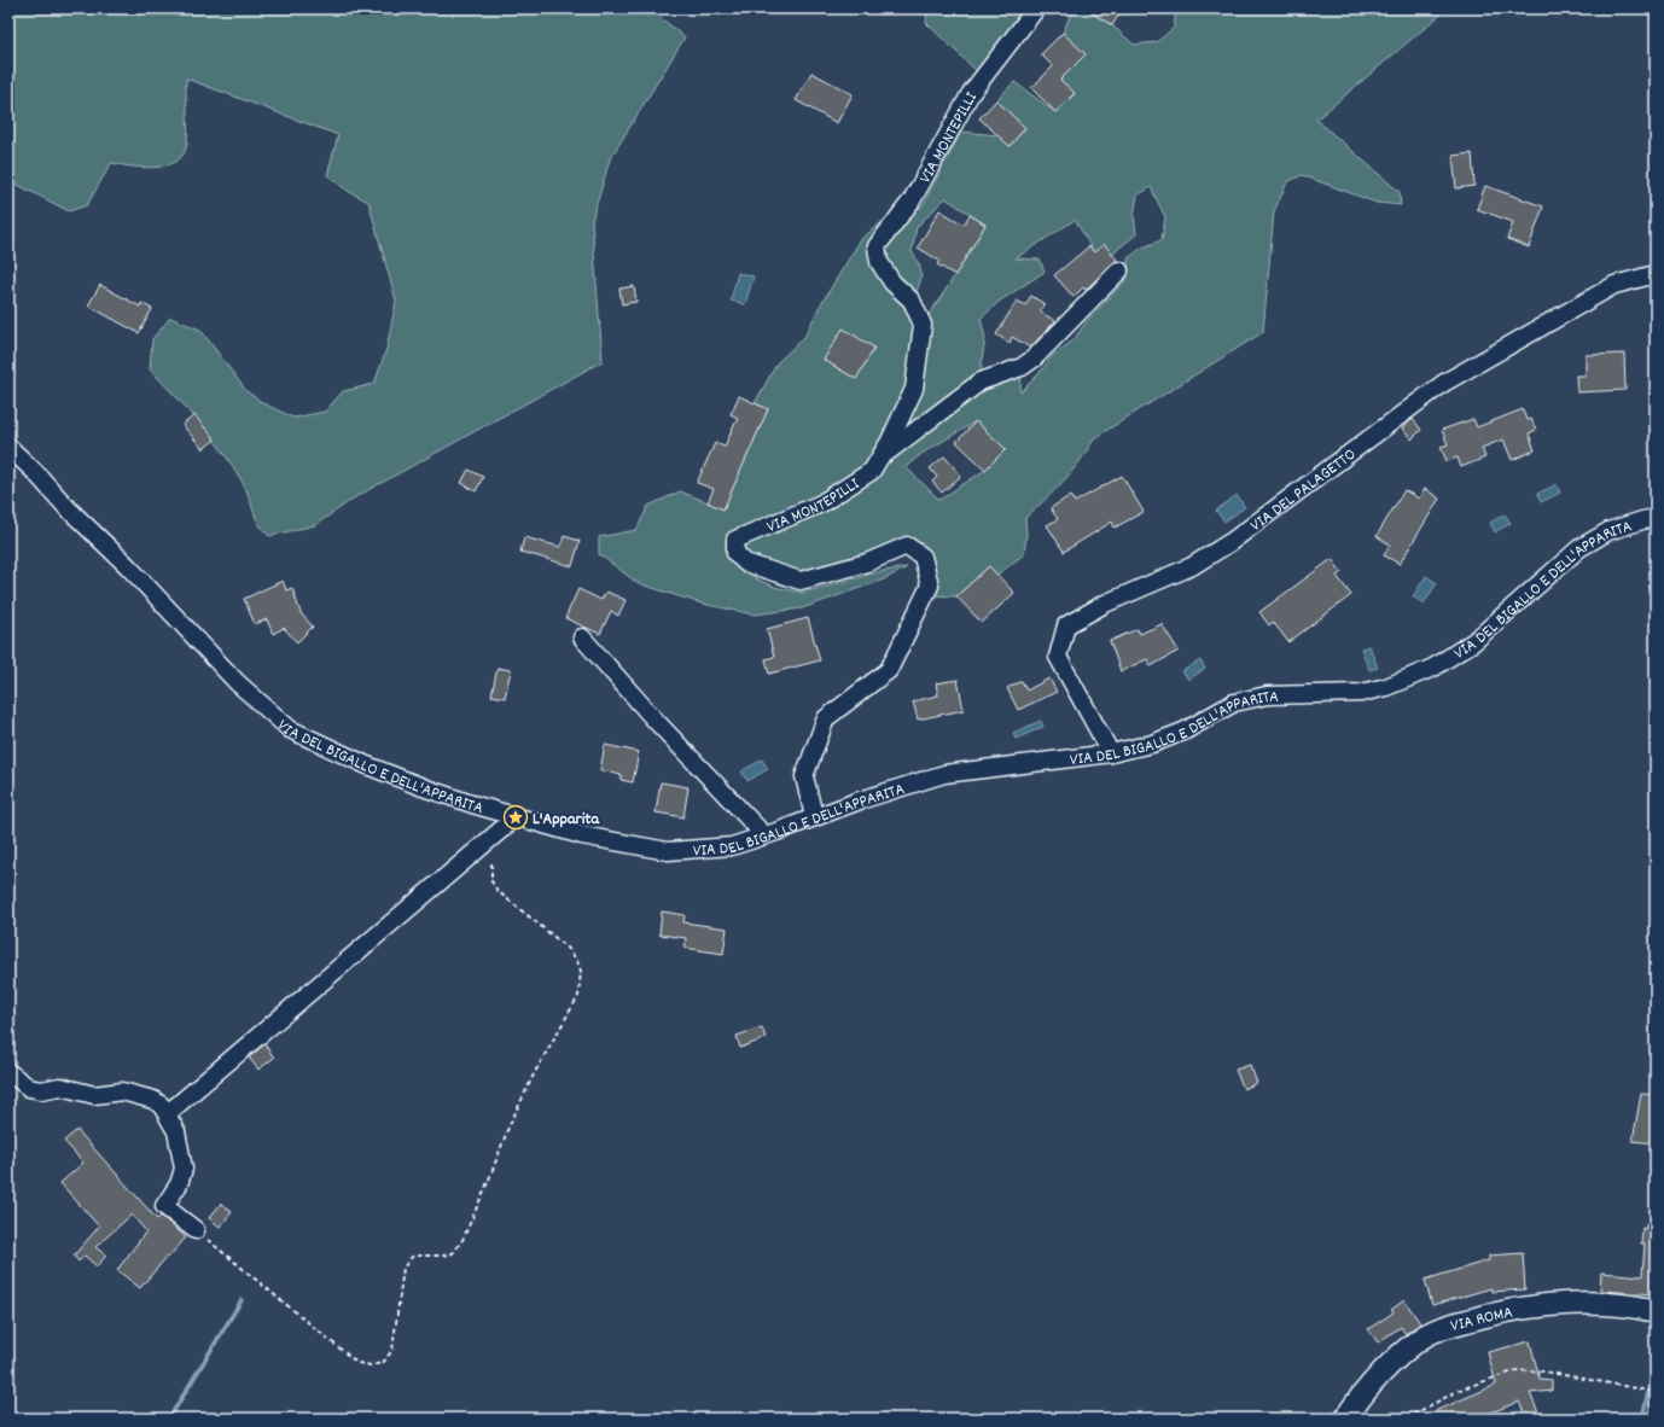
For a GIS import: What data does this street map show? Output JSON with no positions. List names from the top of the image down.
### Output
{
  "streets": {
    "main road": ["VIA ROMA"],
    "street": ["VIA MONTEPILLI", "VIA DEL PALAGETTO", "VIA DEL BIGALLO E DELL'APPARITA"]
  },
  "crossings": [
    ["VIA MONTEPILLI", "VIA DEL BIGALLO E DELL'APPARITA"],
    ["VIA DEL PALAGETTO", "VIA DEL BIGALLO E DELL'APPARITA"]
  ],
  "places": {
    "place": ["L'Apparita"]
  }
}
